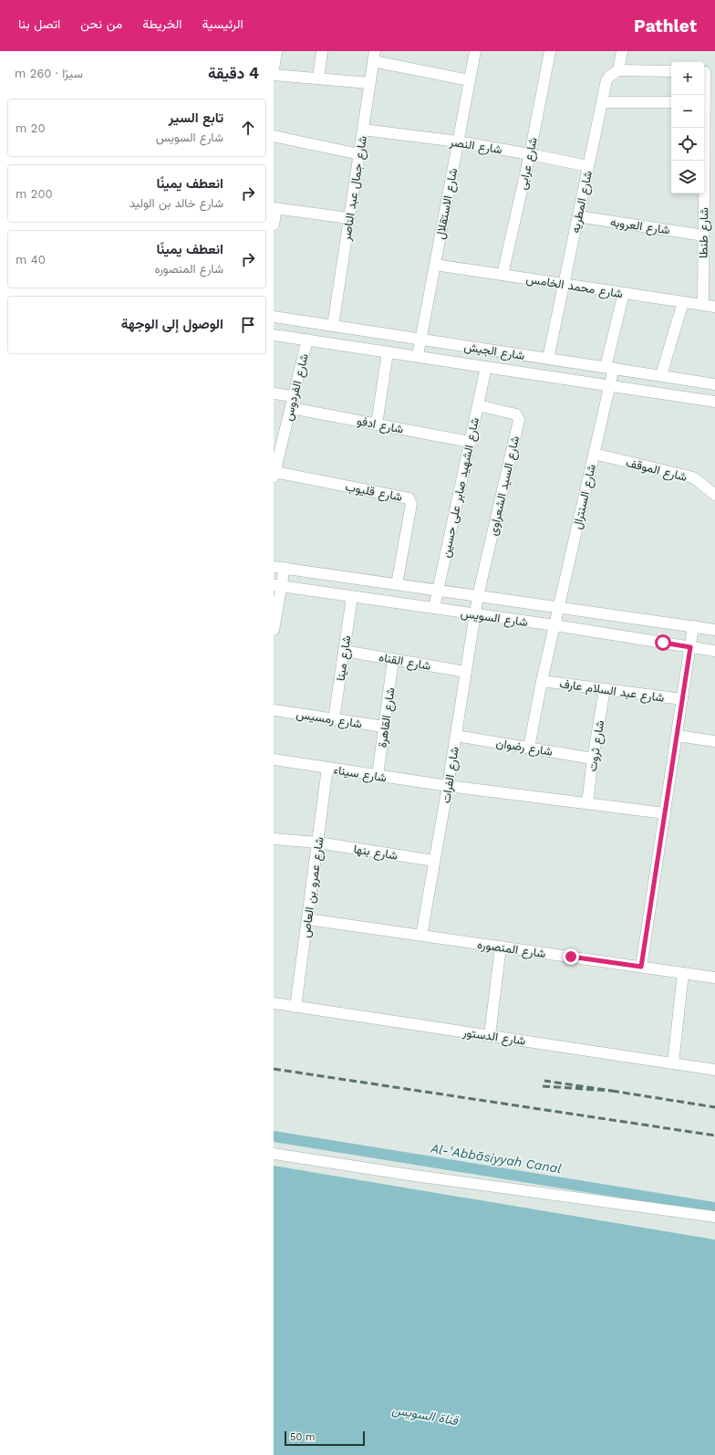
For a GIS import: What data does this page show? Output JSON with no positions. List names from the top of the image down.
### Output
{
  "streets": {
    "street": [
      "شارع النصر",
      "شارع عرابى",
      "شارع جمال عبد الناصر",
      "شارع المطريه",
      "شارع الاستقلال",
      "شارع العروبه",
      "شارع طنطا",
      "شارع محمد الخامس",
      "شارع الجيش",
      "شارع الفردوس",
      "شارع ادفو",
      "شارع الموقف",
      "شارع السيد الشعراوى",
      "شارع الشهيد صابر على حسين",
      "شارع قليوب",
      "شارع السنترال",
      "شارع السويس",
      "شارع مينا",
      "شارع القناه",
      "شارع عبد السلام عارف",
      "شارع القاهرة",
      "شارع رمسيس",
      "شارع ثروت",
      "شارع رضوان",
      "شارع سيناء",
      "شارع الفرات",
      "شارع بنها",
      "شارع عمرو بن العاص",
      "شارع المنصوره",
      "شارع الدستور"
    ]
  },
  "crossings": [
    ["شارع النصر", "شارع عرابى"],
    ["شارع النصر", "شارع جمال عبد الناصر"],
    ["شارع النصر", "شارع المطريه"],
    ["شارع النصر", "شارع الاستقلال"],
    ["شارع عرابى", "شارع محمد الخامس"],
    ["شارع جمال عبد الناصر", "شارع الجيش"],
    ["شارع المطريه", "شارع العروبه"],
    ["شارع المطريه", "شارع محمد الخامس"],
    ["شارع المطريه", "شارع الجيش"],
    ["شارع الاستقلال", "شارع محمد الخامس"],
    ["شارع الاستقلال", "شارع الجيش"],
    ["شارع العروبه", "شارع طنطا"],
    ["شارع طنطا", "شارع محمد الخامس"],
    ["شارع محمد الخامس", "شارع السنترال"],
    ["شارع الجيش", "شارع الفردوس"],
    ["شارع الجيش", "شارع الشهيد صابر على حسين"],
    ["شارع الجيش", "شارع السنترال"],
    ["شارع الفردوس", "شارع ادفو"],
    ["شارع الفردوس", "شارع قليوب"],
    ["شارع ادفو", "شارع الشهيد صابر على حسين"],
    ["شارع الموقف", "شارع السنترال"],
    ["شارع السيد الشعراوى", "شارع الشهيد صابر على حسين"],
    ["شارع السيد الشعراوى", "شارع السويس"],
    ["شارع السيد الشعراوى", "شارع الفرات"],
    ["شارع الشهيد صابر على حسين", "شارع السويس"],
    ["شارع قليوب", "شارع السويس"],
    ["شارع السنترال", "شارع السويس"],
    ["شارع السنترال", "شارع عبد السلام عارف"],
    ["شارع السنترال", "شارع رضوان"],
    ["شارع السويس", "شارع مينا"],
    ["شارع السويس", "شارع الفرات"],
    ["شارع مينا", "شارع القناه"],
    ["شارع مينا", "شارع رمسيس"],
    ["شارع القناه", "شارع القاهرة"],
    ["شارع القناه", "شارع الفرات"],
    ["شارع عبد السلام عارف", "شارع ثروت"],
    ["شارع القاهرة", "شارع رمسيس"],
    ["شارع القاهرة", "شارع سيناء"],
    ["شارع ثروت", "شارع رضوان"],
    ["شارع ثروت", "شارع سيناء"],
    ["شارع رضوان", "شارع الفرات"],
    ["شارع سيناء", "شارع الفرات"],
    ["شارع سيناء", "شارع عمرو بن العاص"],
    ["شارع الفرات", "شارع بنها"],
    ["شارع الفرات", "شارع المنصوره"],
    ["شارع بنها", "شارع عمرو بن العاص"],
    ["شارع عمرو بن العاص", "شارع المنصوره"],
    ["شارع عمرو بن العاص", "شارع الدستور"]
  ],
  "water": ["Al-ʿAbbāsiyyah Canal", "قناة السويس"],
  "scale_bar": "50 m",
  "page": {
    "header": "Pathlet",
    "nav": [
      "الرئيسية",
      "الخريطة",
      "من نحن",
      "اتصل بنا"
    ],
    "heading": ["4 دقيقة", "سيرًا · 260 m"],
    "map_buttons": ["+", "−"],
    "list": [
      ["تابع السير", "شارع السويس", "20 m"],
      ["انعطف يمينًا", "شارع خالد بن الوليد", "200 m"],
      ["انعطف يمينًا", "شارع المنصوره", "40 m"],
      "الوصول إلى الوجهة"
    ],
    "scale": "50 m"
  }
}
